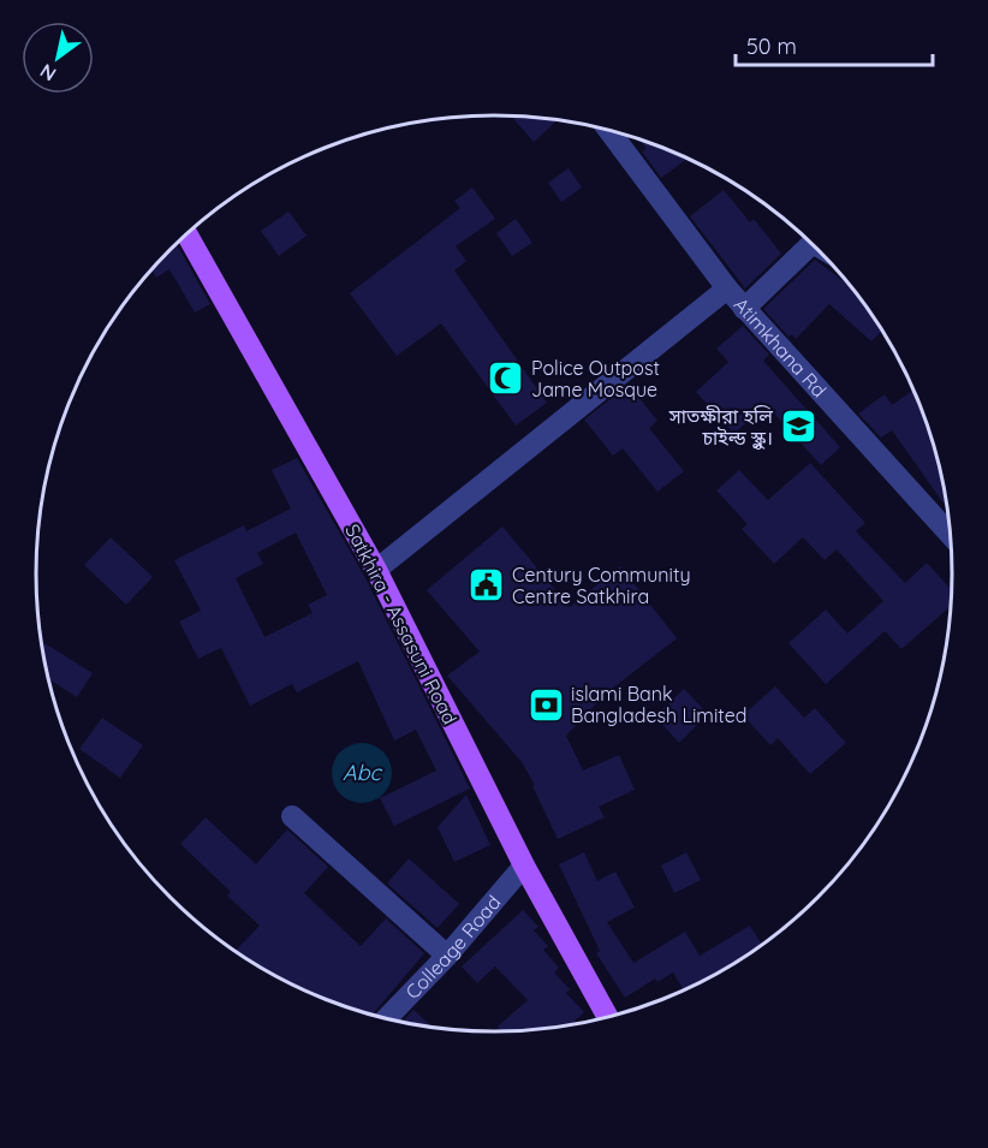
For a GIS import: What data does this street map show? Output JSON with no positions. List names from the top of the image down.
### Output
{
  "streets": {
    "main road": ["Satkhira - Assasuni Road"],
    "street": ["Atimkhana Rd", "Colleage Road"]
  },
  "crossings": [
    ["Atimkhana Rd", "Satkhira - Assasuni Road"],
    ["Satkhira - Assasuni Road", "Colleage Road"]
  ],
  "water": ["Abc"],
  "places": {
    "mosque": ["Police Outpost Jame Mosque"],
    "school or university": ["সাতক্ষীরা হলি চাইল্ড স্কুল।"],
    "public building": ["Century Community Centre Satkhira"],
    "bank": ["islami Bank Bangladesh Limited"]
  },
  "scale_bar": "50 m",
  "north": "bottom left"
}
